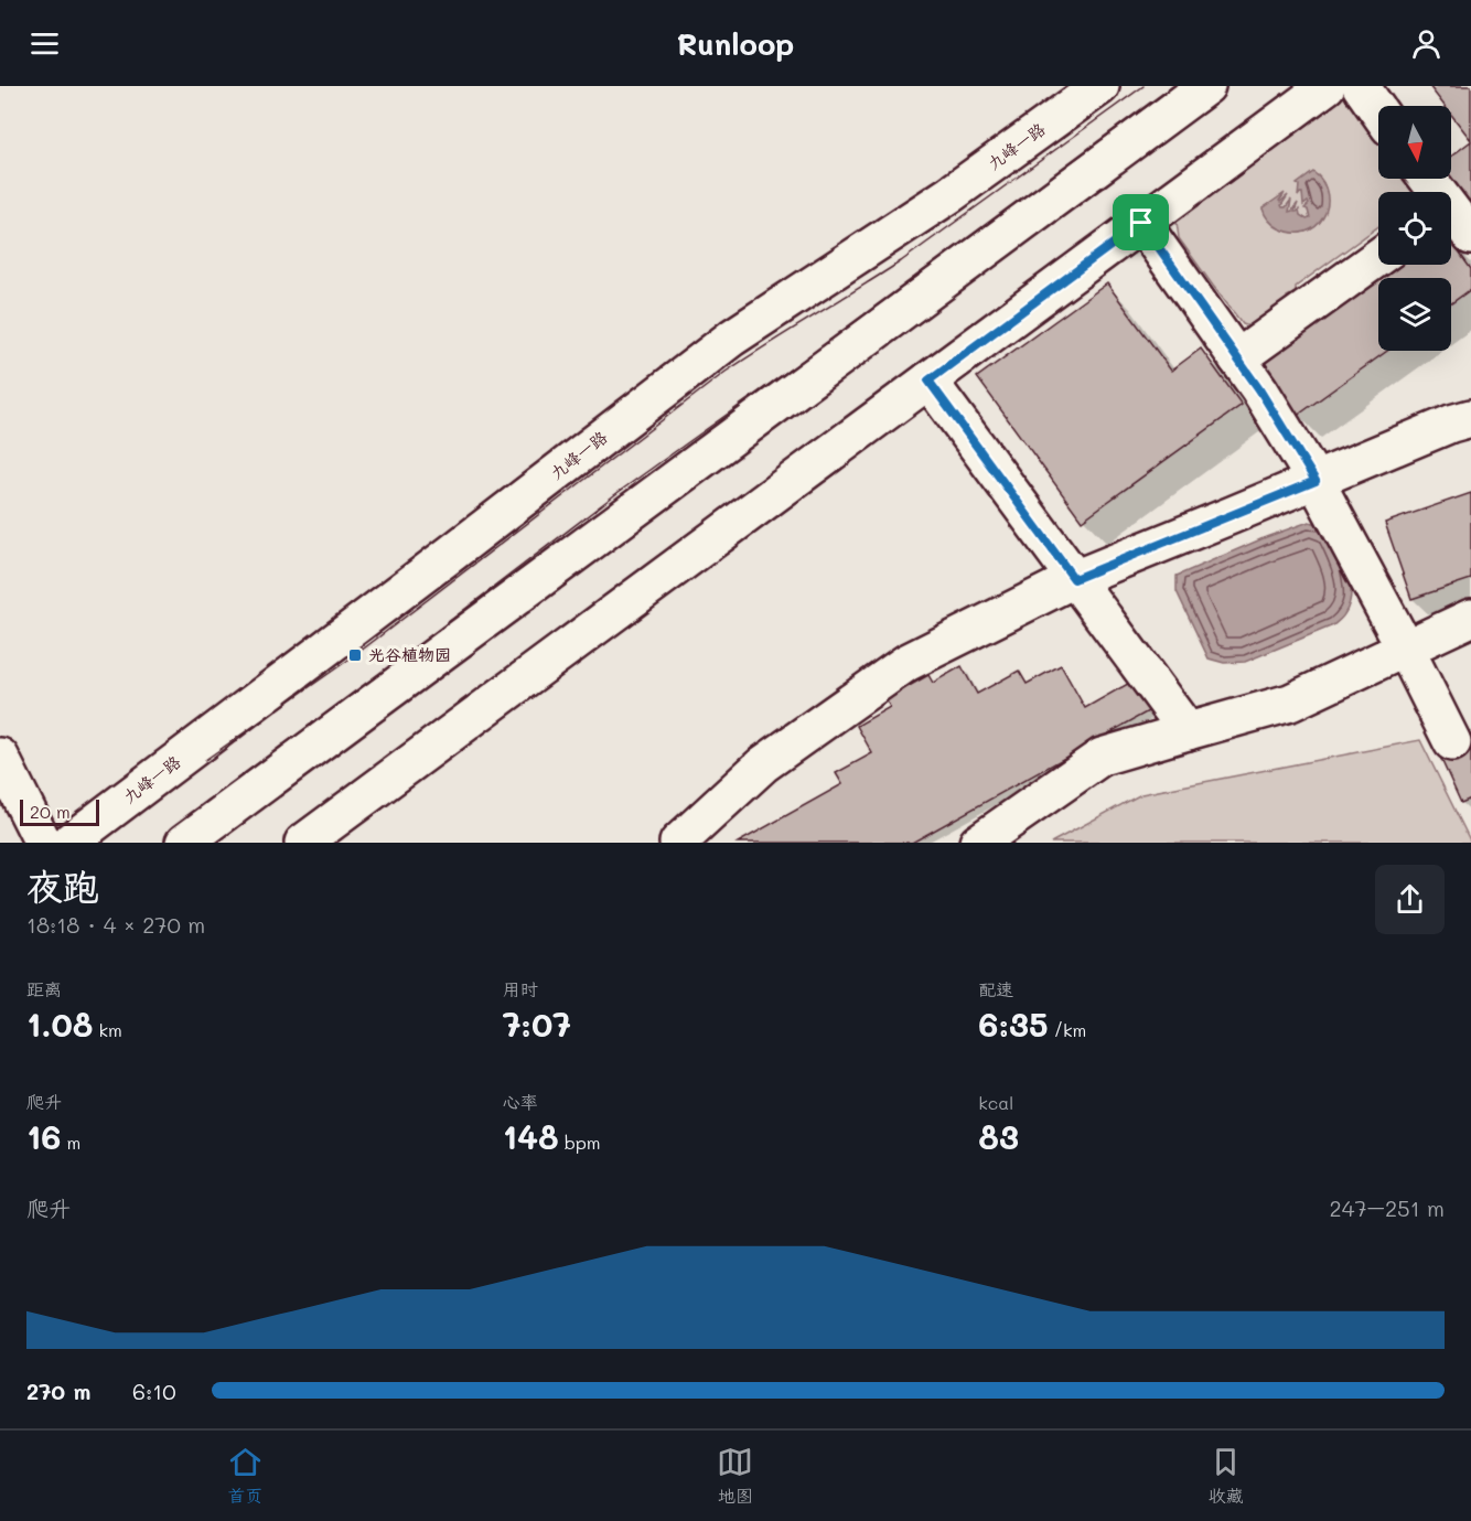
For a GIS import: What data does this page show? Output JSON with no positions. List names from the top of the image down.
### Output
{
  "streets": {
    "street": ["九峰一路"]
  },
  "places": {
    "transit": ["光谷植物园"]
  },
  "scale_bar": "20 m",
  "north": "bottom",
  "page": {
    "header": "Runloop",
    "scale": "20 m",
    "heading": ["夜跑", "18:18 · 4 × 270 m"],
    "stats": [
      ["距离", "1.08 km"],
      ["用时", "7:07"],
      ["配速", "6:35 /km"],
      ["爬升", "16 m"],
      ["心率", "148 bpm"],
      ["kcal", "83"]
    ],
    "chart": ["爬升", "247–251 m"],
    "list": [
      {
        "name": "270 m",
        "note": "6:10"
      }
    ],
    "tabs": ["首页", "地图", "收藏"]
  }
}
